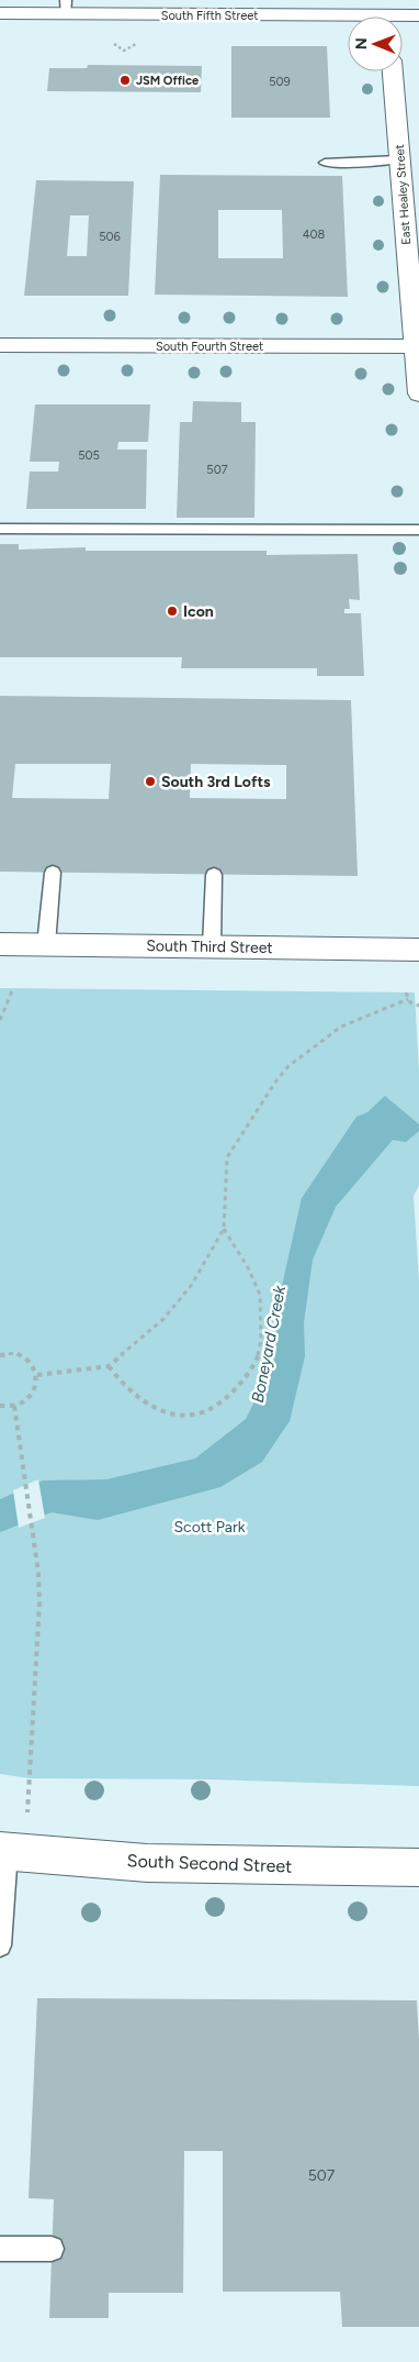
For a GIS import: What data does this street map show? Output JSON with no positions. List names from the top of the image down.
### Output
{
  "streets": {
    "street": [
      "South Fifth Street",
      "East Healey Street",
      "South Fourth Street",
      "South Third Street",
      "South Second Street"
    ]
  },
  "crossings": [
    ["East Healey Street", "South Fourth Street"]
  ],
  "water": ["Boneyard Creek"],
  "parks": ["Scott Park"],
  "places": ["JSM Office", "Icon", "South 3rd Lofts"],
  "house_numbers": [
    "509",
    "408",
    "506",
    "505",
    "507",
    "507"
  ],
  "north": "left"
}
